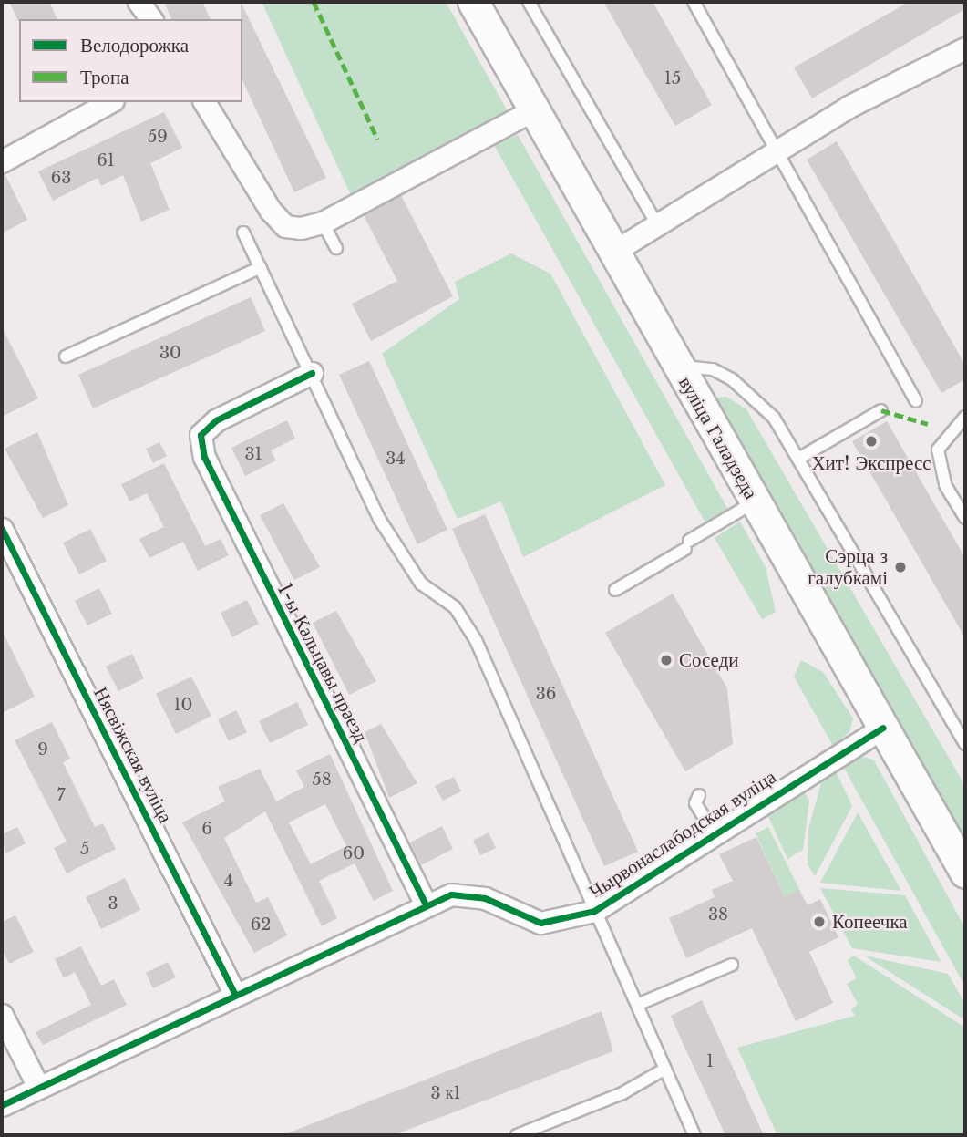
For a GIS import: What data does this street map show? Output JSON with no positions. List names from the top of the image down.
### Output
{
  "streets": {
    "main road": ["вуліца Галадзеда"],
    "street": ["1-ы Кальцавы праезд", "Нясвіжская вуліца", "Чырвонаслабодская вуліца"]
  },
  "crossings": [
    ["вуліца Галадзеда", "Чырвонаслабодская вуліца"],
    ["1-ы Кальцавы праезд", "Чырвонаслабодская вуліца"],
    ["Нясвіжская вуліца", "Чырвонаслабодская вуліца"]
  ],
  "places": [
    "Хит! Экспресс",
    "Сэрца з галубкамі",
    "Соседи",
    "Копеечка"
  ],
  "house_numbers": [
    "15",
    "59",
    "61",
    "63",
    "30",
    "31",
    "34",
    "36",
    "10",
    "9",
    "58",
    "7",
    "6",
    "5",
    "60",
    "4",
    "3",
    "38",
    "62",
    "1",
    "3 к1"
  ],
  "legend": ["Велодорожка", "Тропа"]
}
